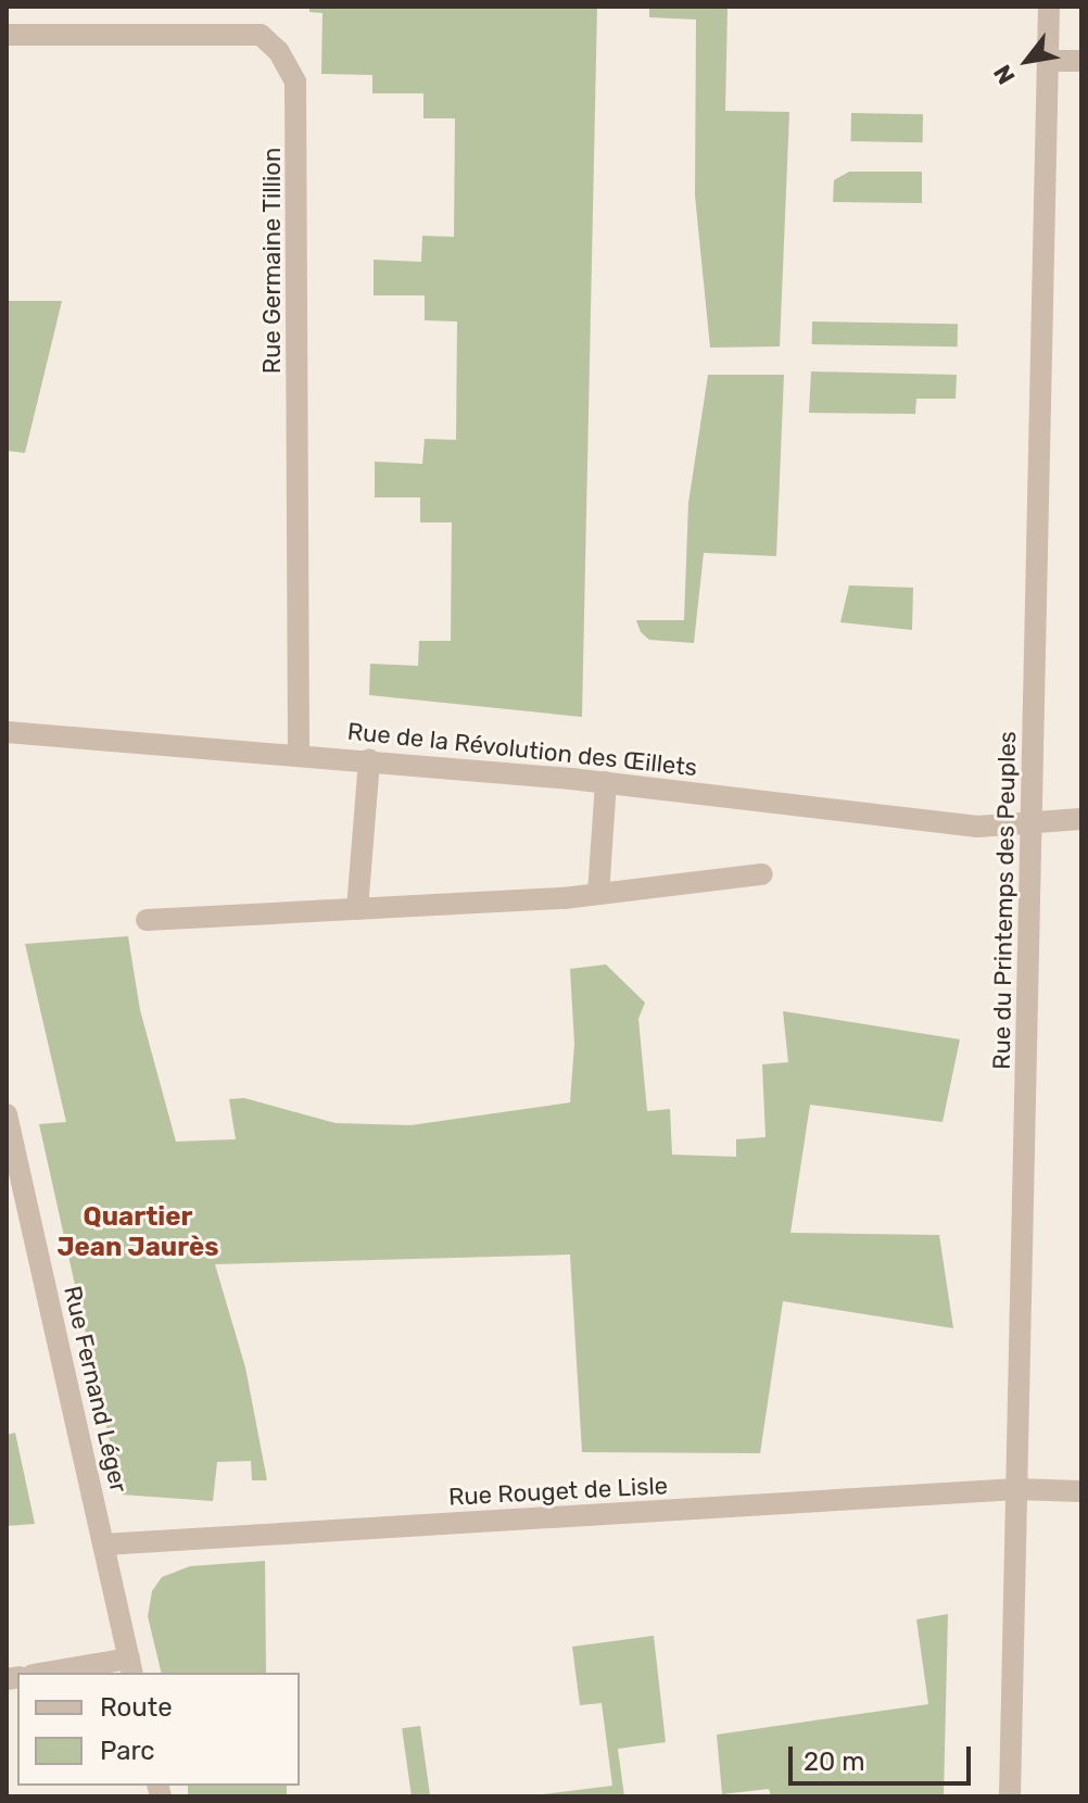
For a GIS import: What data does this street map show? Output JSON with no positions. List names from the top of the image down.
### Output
{
  "streets": {
    "street": [
      "Rue Germaine Tillion",
      "Rue de la Révolution des Œillets",
      "Rue du Printemps des Peuples",
      "Rue Fernand Léger",
      "Rue Rouget de Lisle"
    ]
  },
  "crossings": [
    ["Rue Germaine Tillion", "Rue de la Révolution des Œillets"],
    ["Rue de la Révolution des Œillets", "Rue du Printemps des Peuples"],
    ["Rue du Printemps des Peuples", "Rue Rouget de Lisle"],
    ["Rue Fernand Léger", "Rue Rouget de Lisle"]
  ],
  "districts": ["Quartier Jean Jaurès"],
  "legend": ["Route", "Parc"],
  "scale_bar": "20 m",
  "north": "bottom left"
}
